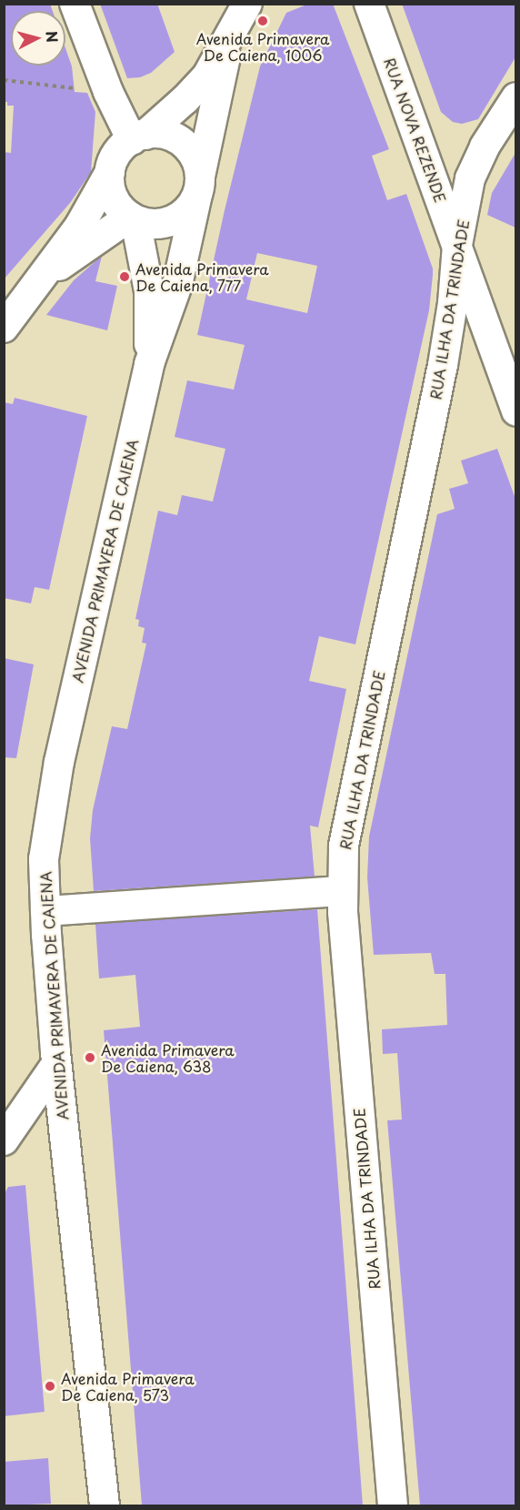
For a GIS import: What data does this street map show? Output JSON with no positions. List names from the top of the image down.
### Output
{
  "streets": {
    "street": ["RUA NOVA REZENDE", "RUA ILHA DA TRINDADE", "AVENIDA PRIMAVERA DE CAIENA"]
  },
  "crossings": [
    ["RUA NOVA REZENDE", "RUA ILHA DA TRINDADE"]
  ],
  "places": [
    "Avenida Primavera De Caiena, 1006",
    "Avenida Primavera De Caiena, 777",
    "Avenida Primavera De Caiena, 638",
    "Avenida Primavera De Caiena, 573"
  ],
  "north": "right"
}
